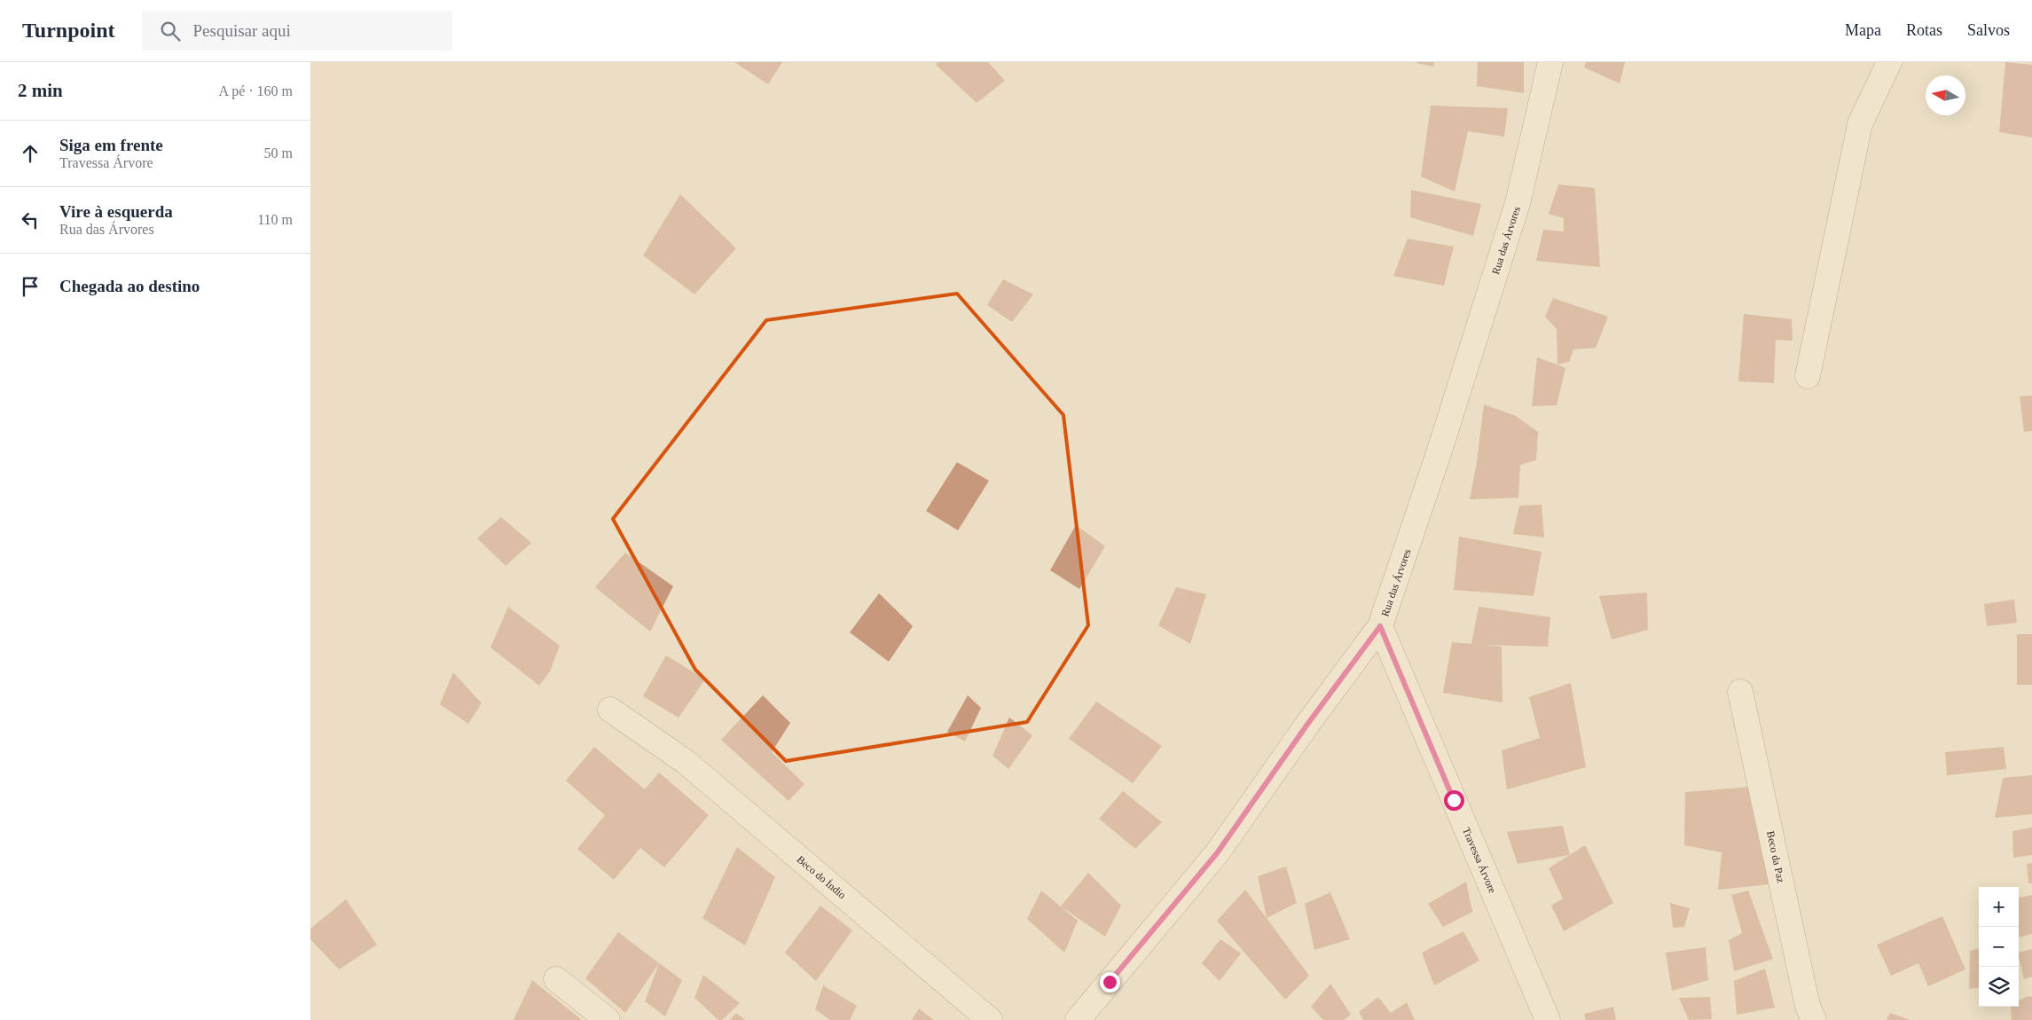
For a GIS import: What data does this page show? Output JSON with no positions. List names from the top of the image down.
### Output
{
  "streets": {
    "street": [
      "Rua das Árvores",
      "Beco da Paz",
      "Travessa Árvore",
      "Beco do Índio"
    ]
  },
  "crossings": [
    ["Rua das Árvores", "Travessa Árvore"]
  ],
  "north": "left",
  "page": {
    "header": "Turnpoint",
    "search": "Pesquisar aqui",
    "nav": ["Mapa", "Rotas", "Salvos"],
    "heading": ["2 min", "A pé · 160 m"],
    "list": [
      ["Siga em frente", "Travessa Árvore", "50 m"],
      ["Vire à esquerda", "Rua das Árvores", "110 m"],
      "Chegada ao destino"
    ],
    "map_buttons": ["+", "−"]
  }
}
